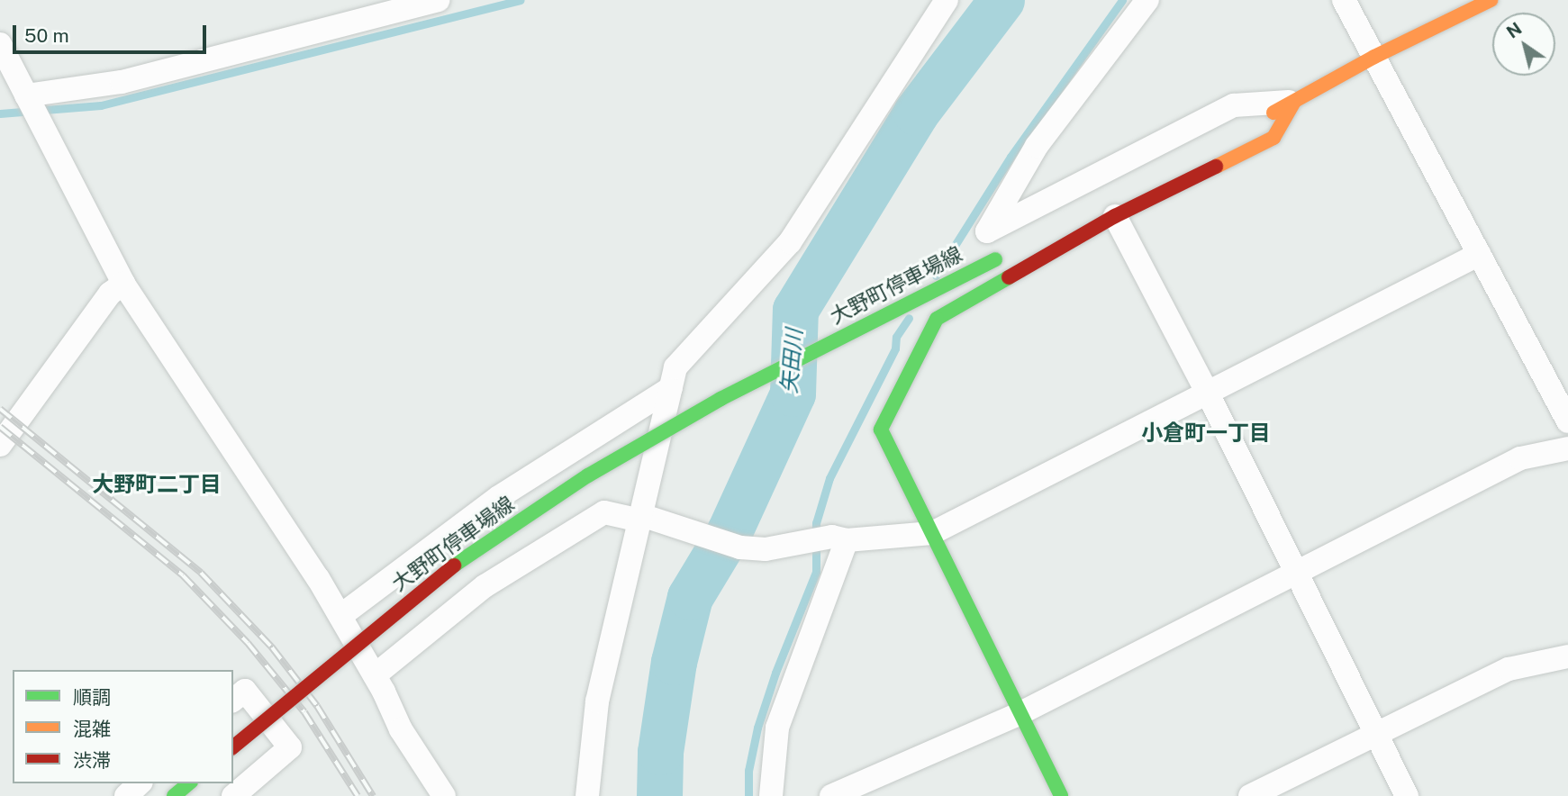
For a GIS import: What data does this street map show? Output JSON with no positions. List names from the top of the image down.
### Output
{
  "streets": {
    "main road": ["大野町停車場線"]
  },
  "districts": ["小倉町一丁目", "大野町二丁目"],
  "water": ["矢田川"],
  "legend": ["順調", "混雑", "渋滞"],
  "scale_bar": "50 m",
  "north": "top left"
}
